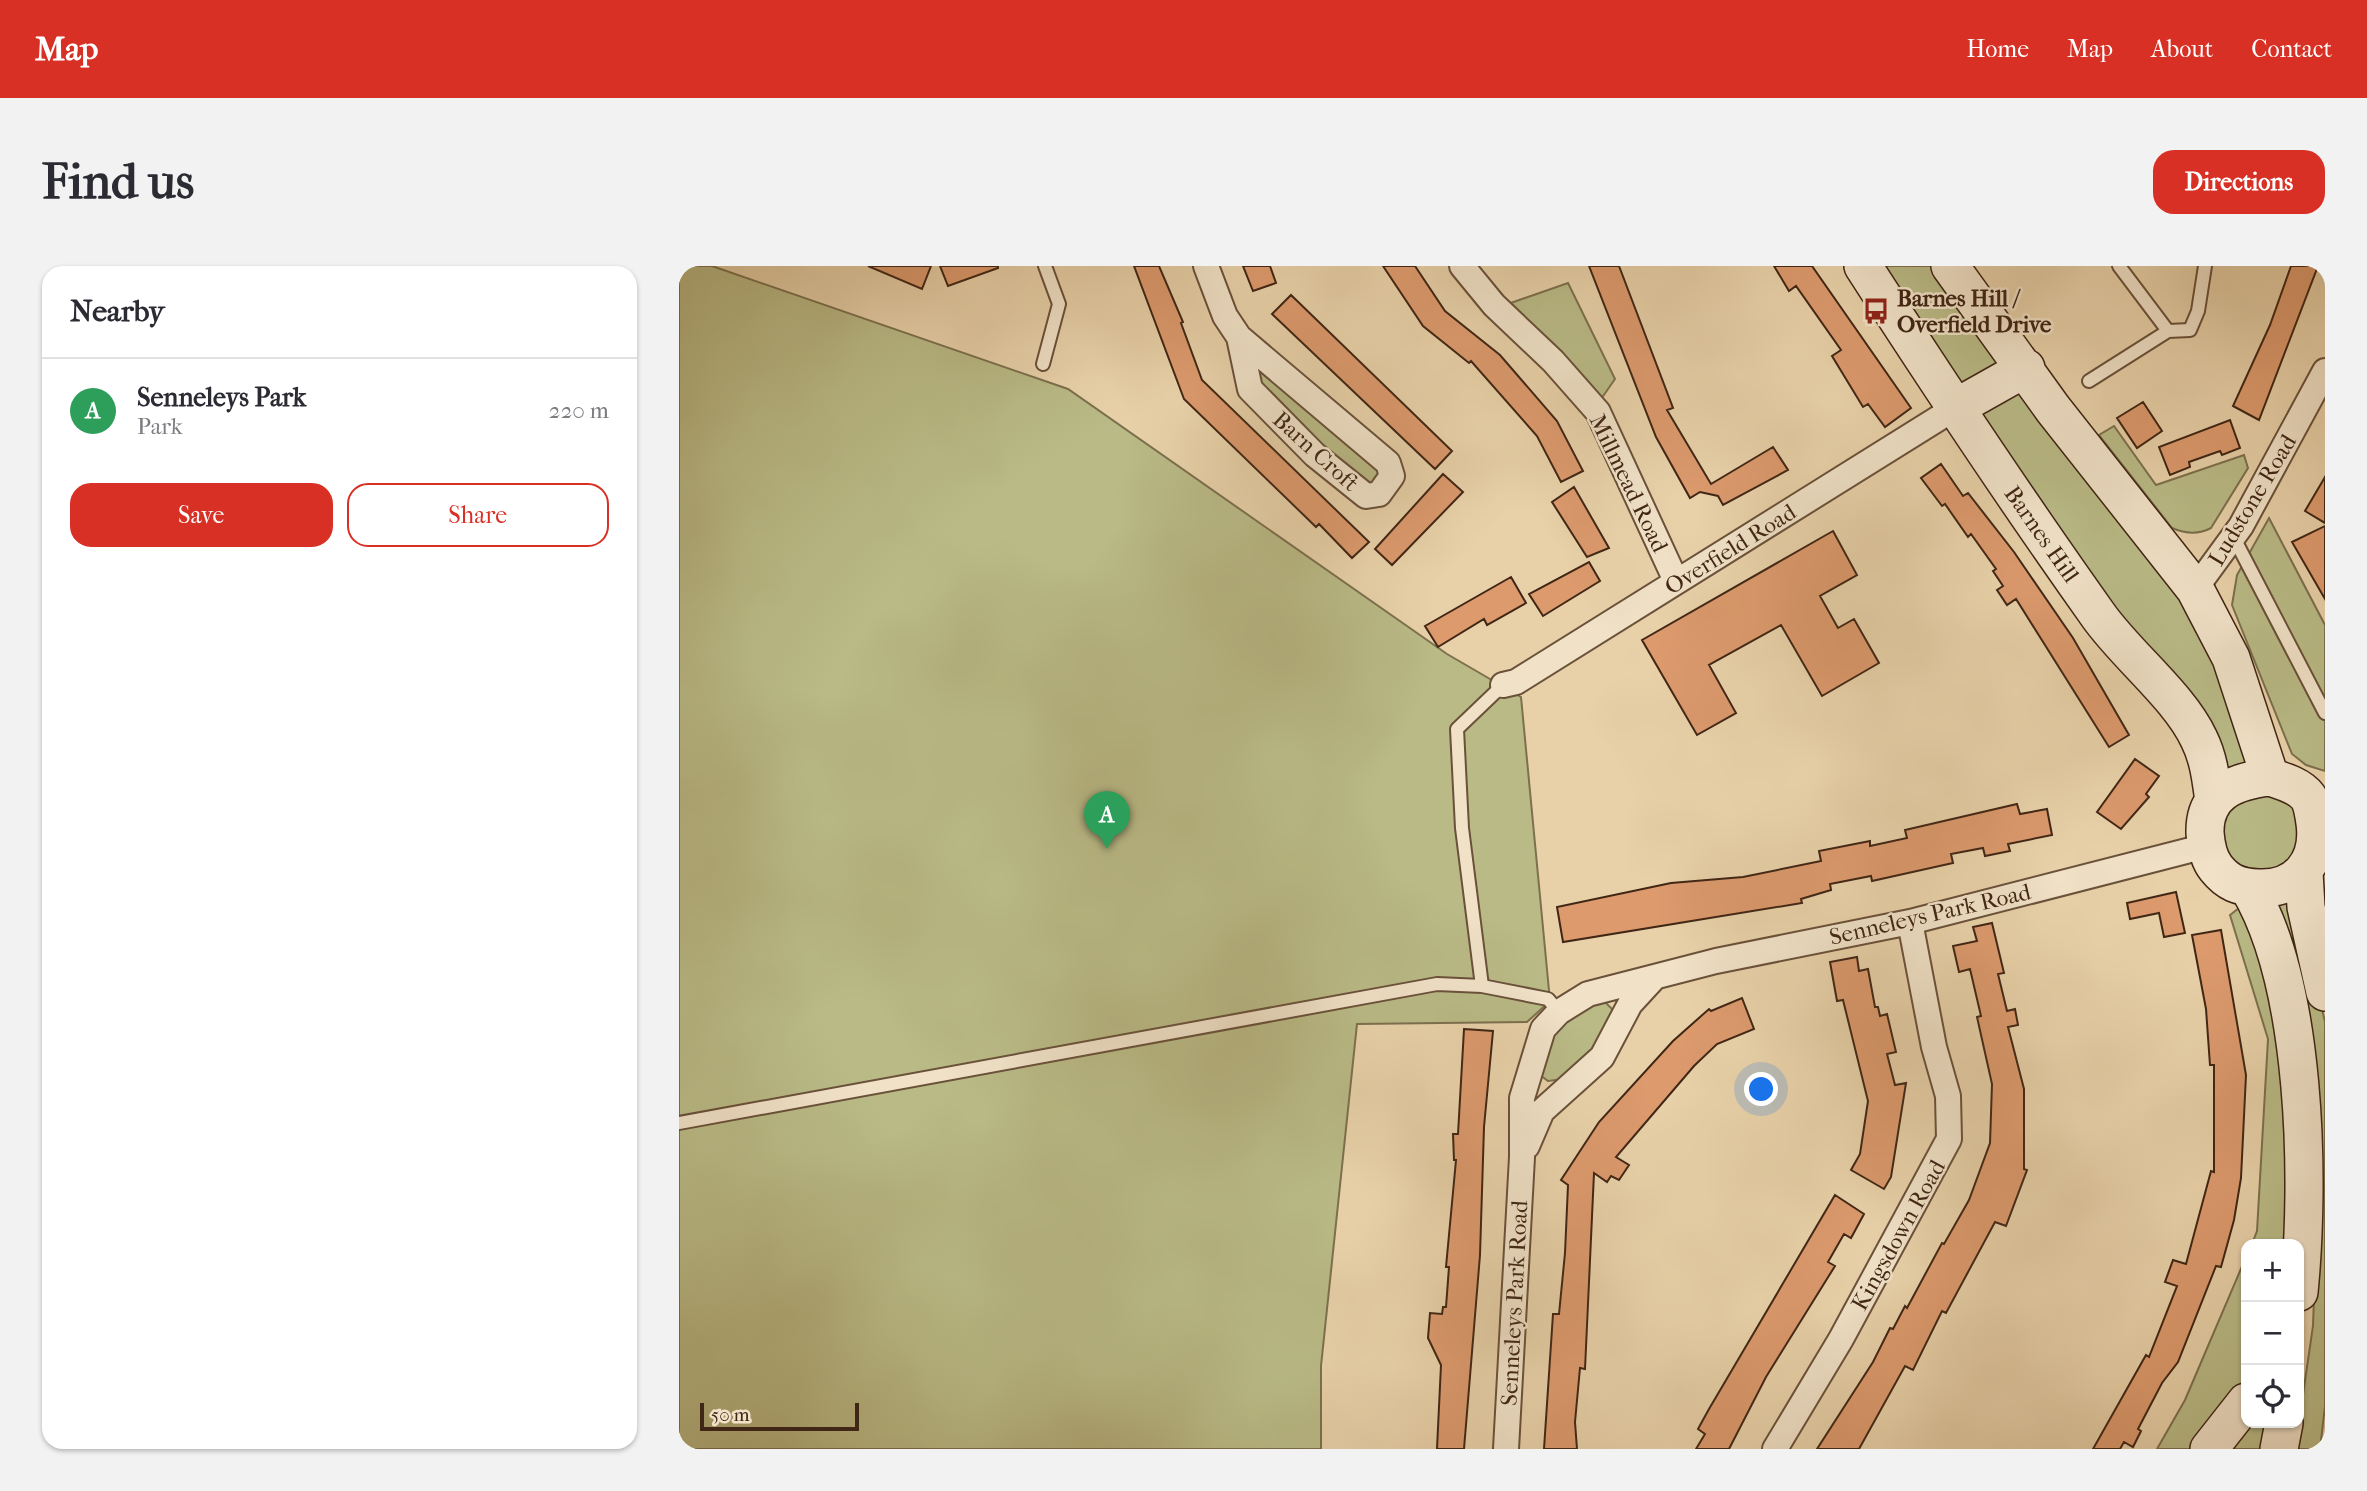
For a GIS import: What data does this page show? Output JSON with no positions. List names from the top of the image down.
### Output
{
  "streets": {
    "main road": ["Barnes Hill"],
    "street": [
      "Barn Croft",
      "Millmead Road",
      "Ludstone Road",
      "Overfield Road",
      "Senneleys Park Road",
      "Kingsdown Road"
    ]
  },
  "crossings": [
    ["Millmead Road", "Overfield Road"],
    ["Barnes Hill", "Overfield Road"],
    ["Barnes Hill", "Senneleys Park Road"],
    ["Senneleys Park Road", "Kingsdown Road"]
  ],
  "places": {
    "bus stop": ["Barnes Hill / Overfield Drive"]
  },
  "scale_bar": "50 m",
  "page": {
    "header": "Map",
    "nav": [
      "Home",
      "Map",
      "About",
      "Contact"
    ],
    "buttons": [
      "Directions",
      ["Save", "Share"]
    ],
    "title": "Find us",
    "heading": "Nearby",
    "list": [
      {
        "mark": "A",
        "name": "Senneleys Park",
        "note": "Park",
        "value": "220 m"
      }
    ],
    "pins": "A",
    "map_buttons": ["+", "−"],
    "scale": "50 m"
  }
}
